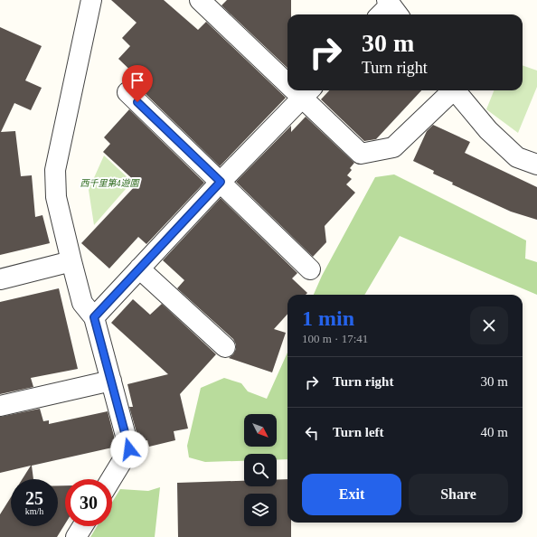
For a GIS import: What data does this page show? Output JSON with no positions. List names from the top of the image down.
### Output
{
  "parks": ["西千里第4遊園"],
  "north": "bottom right",
  "page": {
    "turn": ["30 m", "Turn right"],
    "heading": ["1 min", "100 m · 17:41"],
    "list": [
      {
        "name": "Turn right",
        "value": "30 m"
      },
      {
        "name": "Turn left",
        "value": "40 m"
      }
    ],
    "buttons": ["Exit", "Share"],
    "speed": "25 km/h",
    "limit": "30"
  }
}
